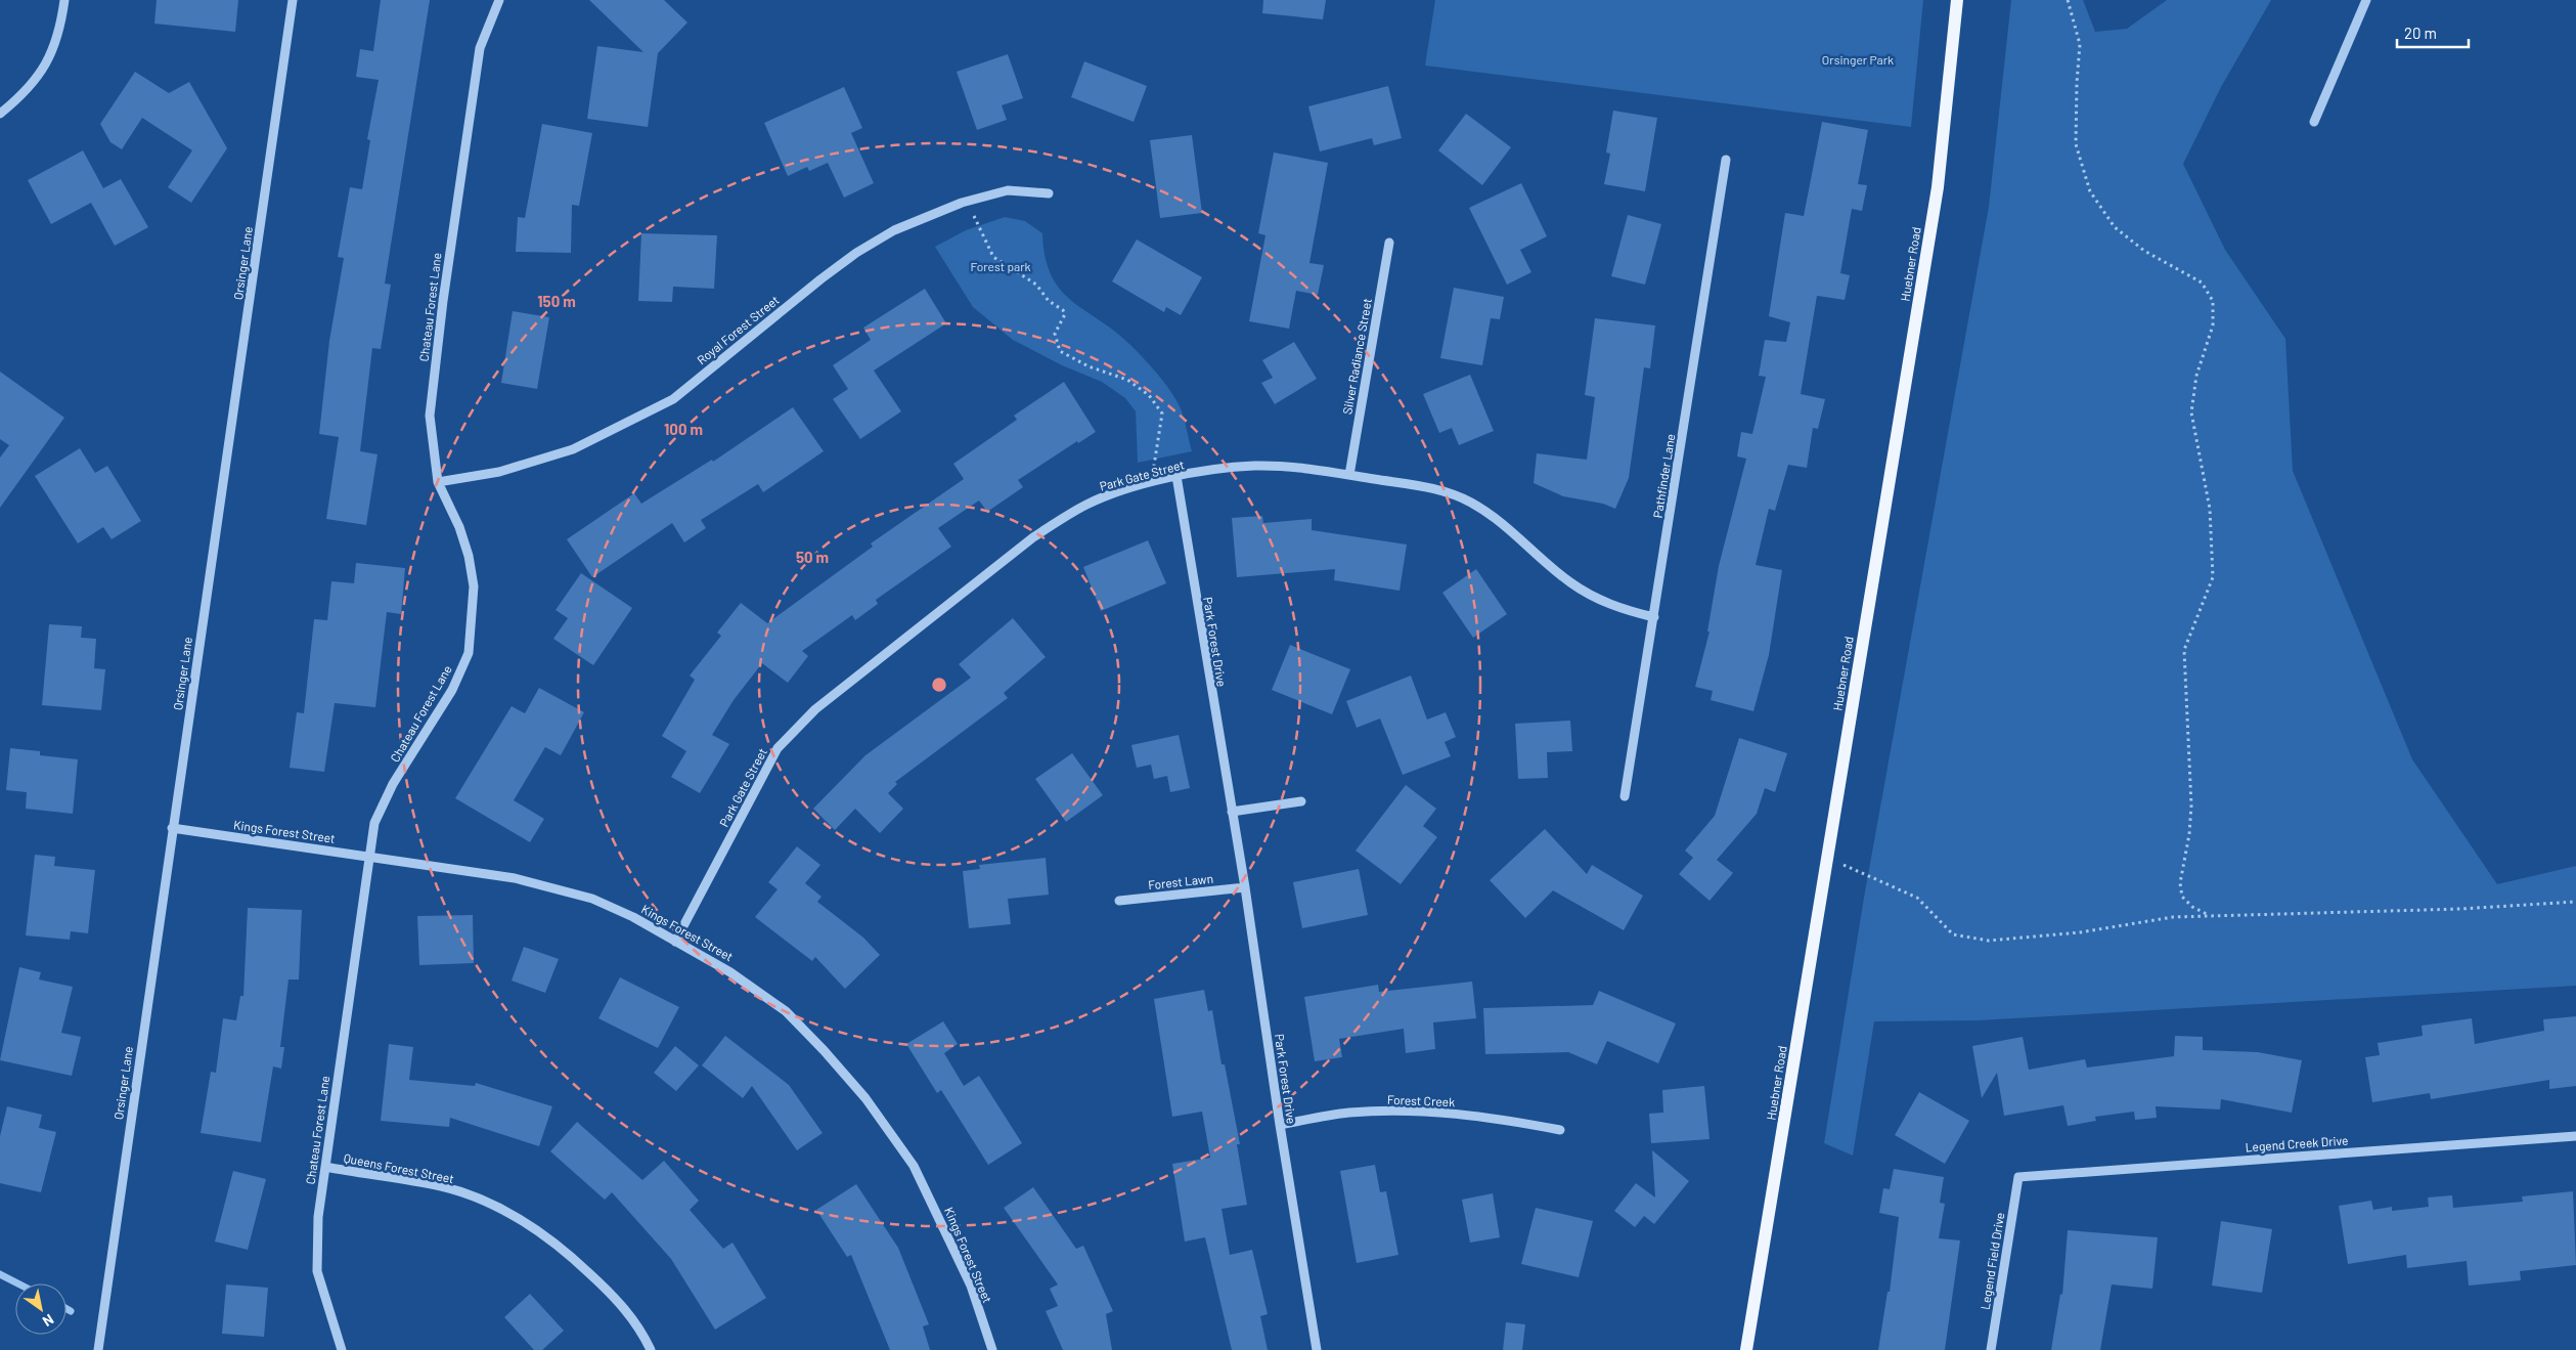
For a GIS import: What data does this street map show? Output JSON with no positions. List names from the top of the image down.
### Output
{
  "streets": {
    "main road": ["Huebner Road"],
    "street": [
      "Orsinger Lane",
      "Chateau Forest Lane",
      "Royal Forest Street",
      "Silver Radiance Street",
      "Park Gate Street",
      "Pathfinder Lane",
      "Park Forest Drive",
      "Kings Forest Street",
      "Forest Lawn",
      "Forest Creek",
      "Legend Creek Drive",
      "Queens Forest Street",
      "Legend Field Drive"
    ]
  },
  "crossings": [
    ["Orsinger Lane", "Kings Forest Street"],
    ["Chateau Forest Lane", "Royal Forest Street"],
    ["Chateau Forest Lane", "Kings Forest Street"],
    ["Chateau Forest Lane", "Queens Forest Street"],
    ["Silver Radiance Street", "Park Gate Street"],
    ["Park Gate Street", "Pathfinder Lane"],
    ["Park Gate Street", "Park Forest Drive"],
    ["Park Gate Street", "Kings Forest Street"],
    ["Park Forest Drive", "Forest Lawn"],
    ["Park Forest Drive", "Forest Creek"],
    ["Legend Creek Drive", "Legend Field Drive"]
  ],
  "parks": ["Orsinger Park", "Forest park"],
  "scale_bar": "20 m",
  "north": "bottom right",
  "rings": ["150 m", "100 m", "50 m"]
}
